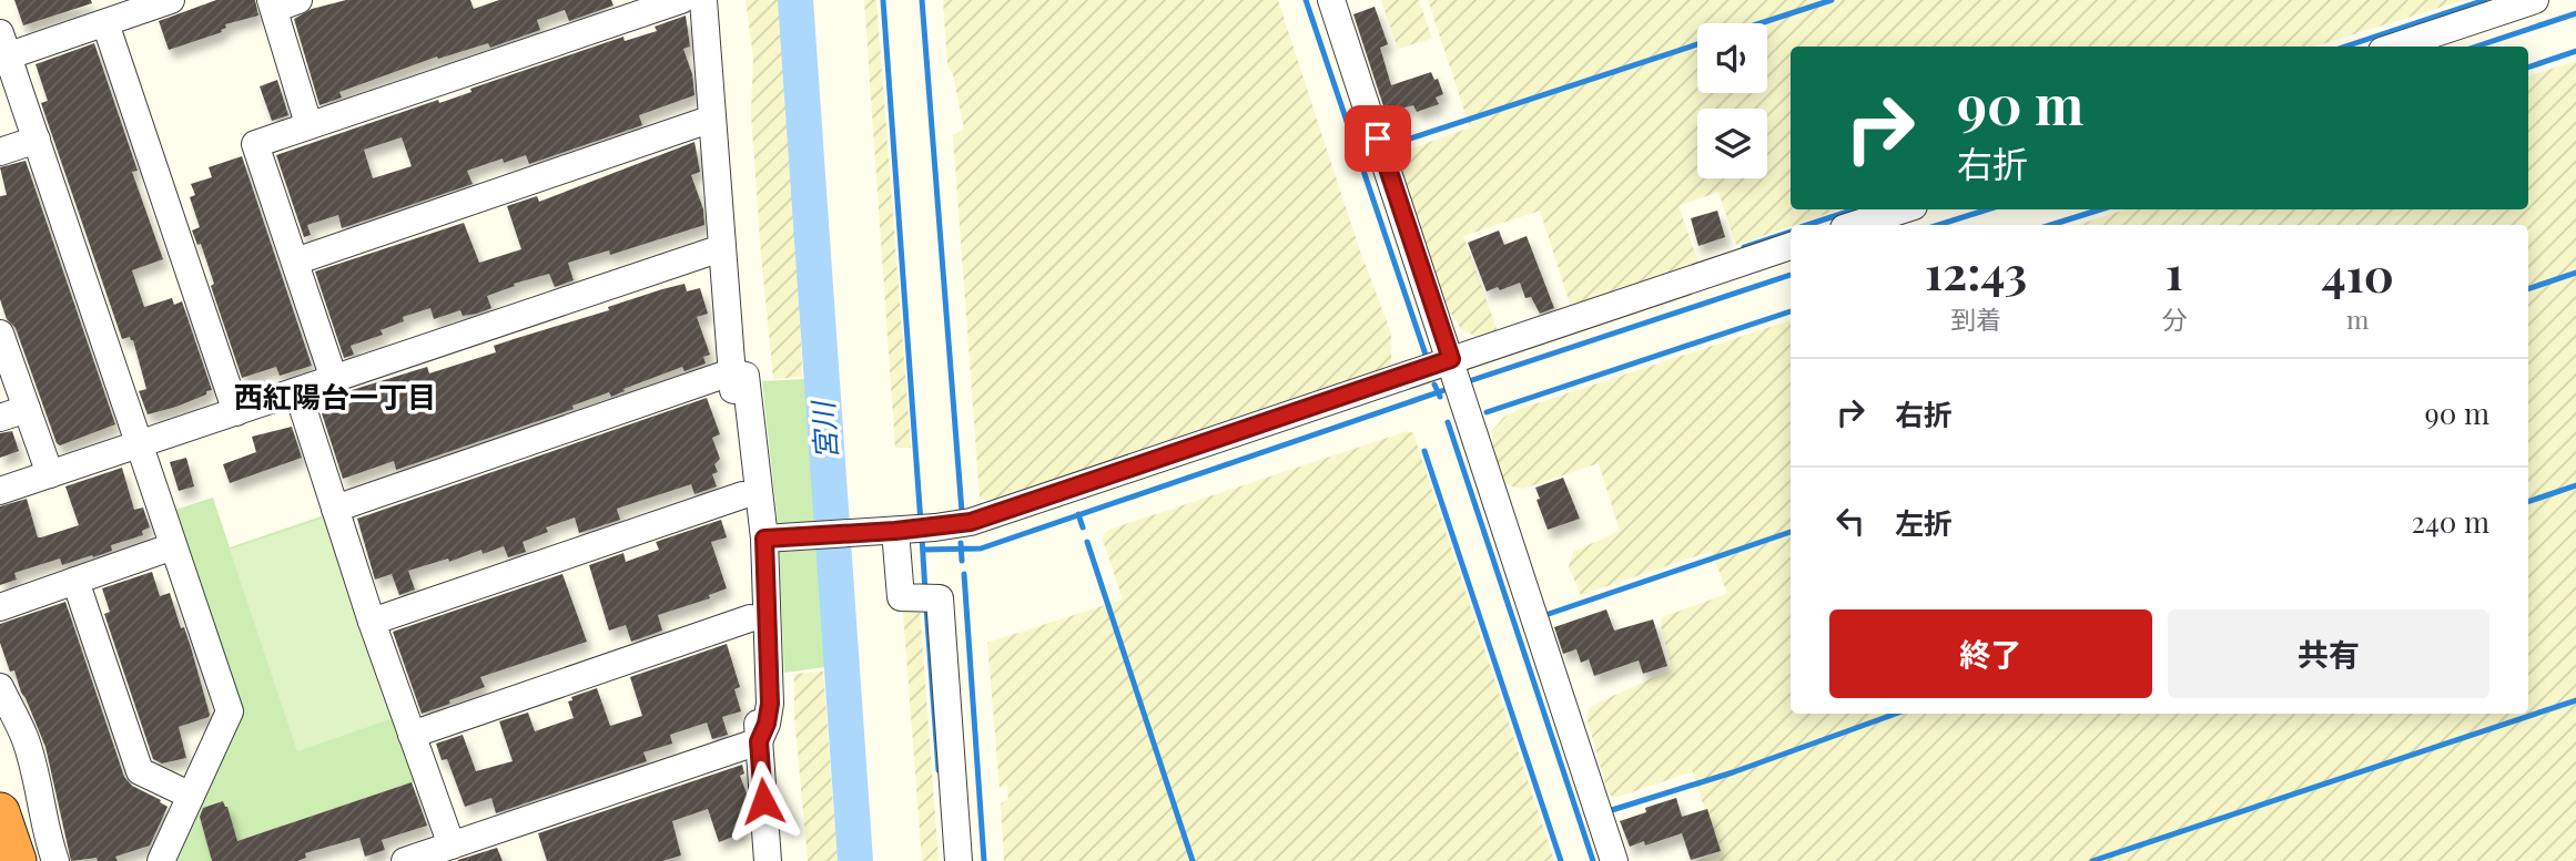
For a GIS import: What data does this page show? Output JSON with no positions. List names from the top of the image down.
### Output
{
  "districts": ["西紅陽台一丁目"],
  "water": ["宮川"],
  "page": {
    "turn": ["90 m", "右折"],
    "eta": [
      "12:43",
      "到着",
      "1",
      "分",
      "410",
      "m"
    ],
    "list": [
      {
        "name": "右折",
        "value": "90 m"
      },
      {
        "name": "左折",
        "value": "240 m"
      }
    ],
    "buttons": ["終了", "共有"]
  }
}
